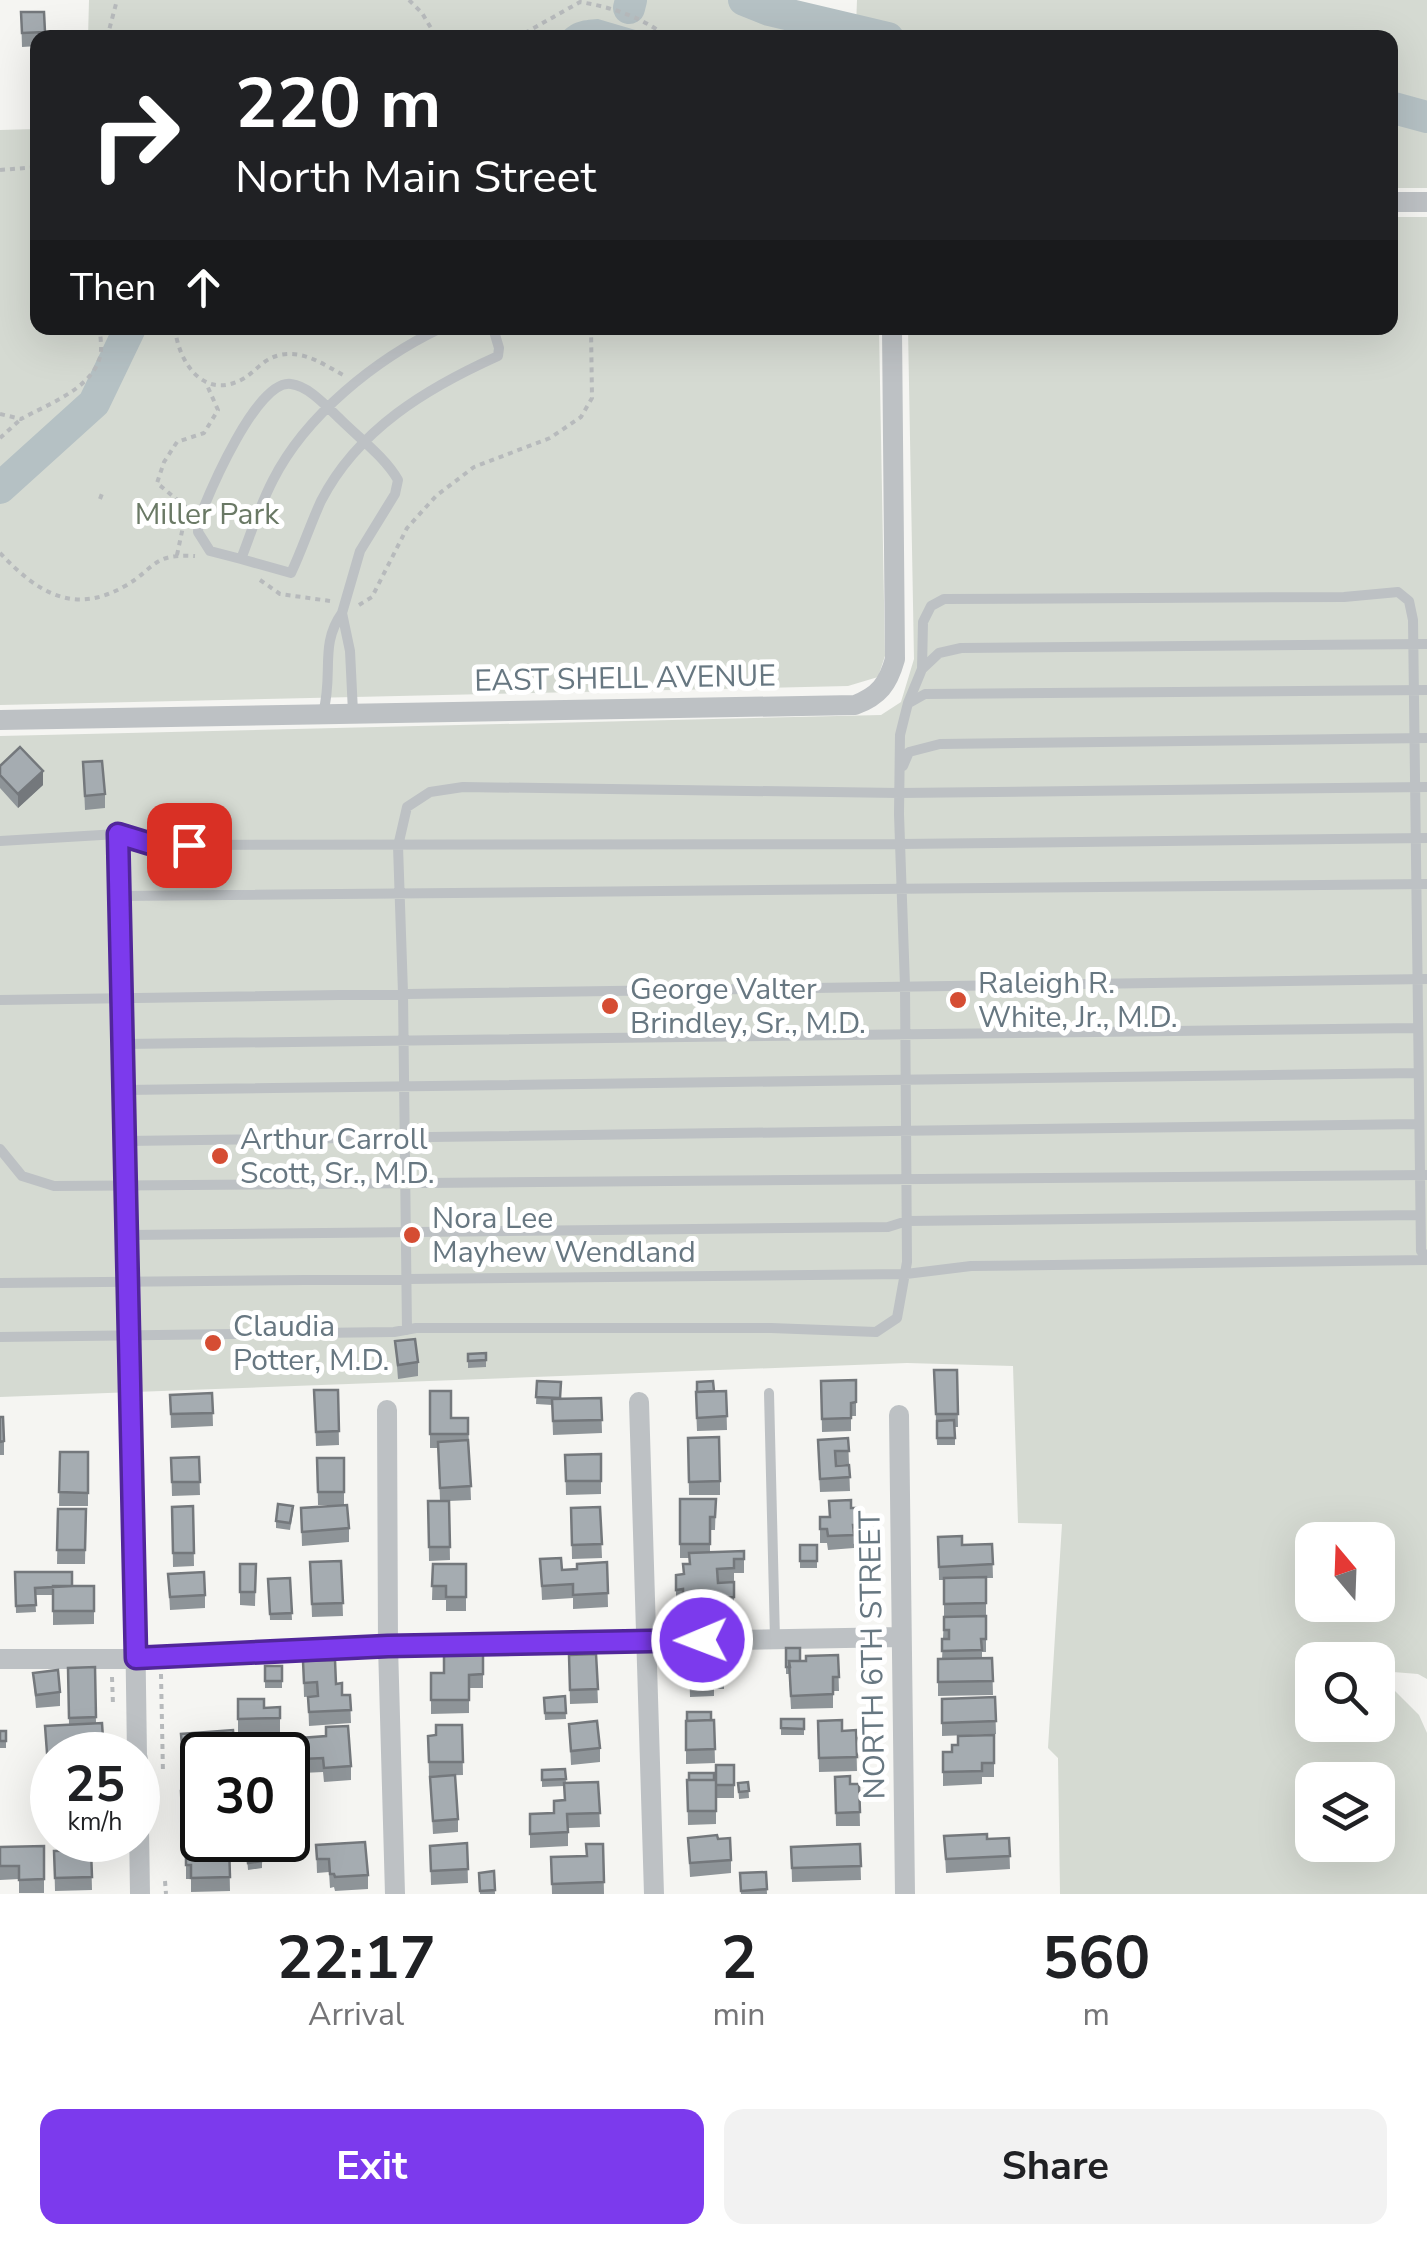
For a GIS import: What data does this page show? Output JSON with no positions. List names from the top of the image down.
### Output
{
  "streets": {
    "street": ["EAST SHELL AVENUE", "NORTH 6TH STREET"]
  },
  "parks": ["Miller Park"],
  "places": [
    "Raleigh R. White, Jr., M.D.",
    "George Valter Brindley, Sr., M.D.",
    "Arthur Carroll Scott, Sr., M.D.",
    "Nora Lee Mayhew Wendland",
    "Claudia Potter, M.D."
  ],
  "north": "top",
  "page": {
    "turn": ["220 m", "North Main Street"],
    "then": "Then",
    "speed": "25 km/h",
    "limit": "30",
    "eta": [
      "22:17",
      "Arrival",
      "2",
      "min",
      "560",
      "m"
    ],
    "buttons": ["Exit", "Share"]
  }
}
